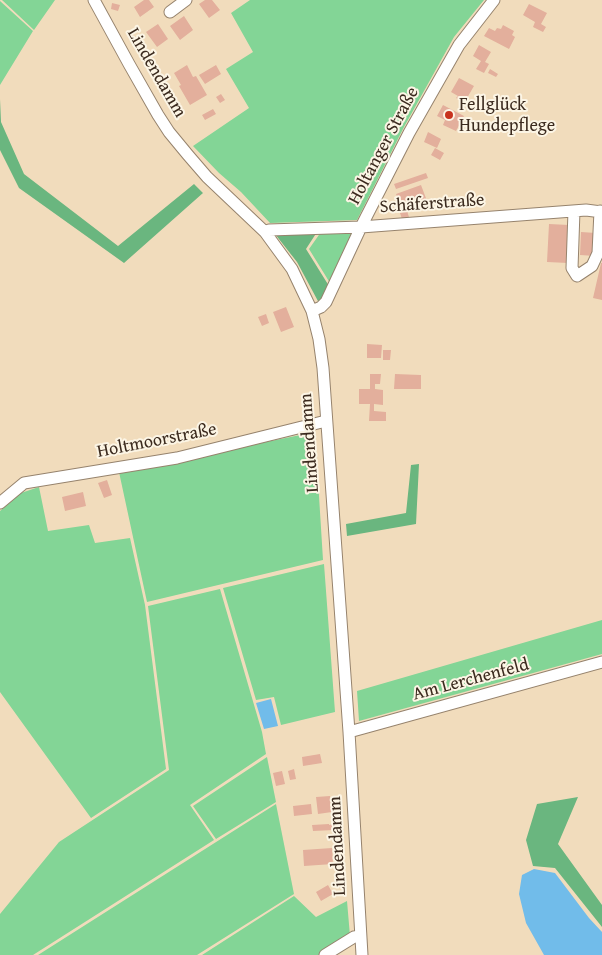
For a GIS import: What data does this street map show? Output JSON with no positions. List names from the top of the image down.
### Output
{
  "streets": {
    "street": [
      "Lindendamm",
      "Holtanger Straße",
      "Schäferstraße",
      "Holtmoorstraße",
      "Am Lerchenfeld"
    ]
  },
  "crossings": [
    ["Lindendamm", "Holtanger Straße"],
    ["Lindendamm", "Schäferstraße"],
    ["Lindendamm", "Holtmoorstraße"],
    ["Lindendamm", "Am Lerchenfeld"],
    ["Holtanger Straße", "Schäferstraße"]
  ],
  "places": ["Fellglück Hundepflege"]
}
